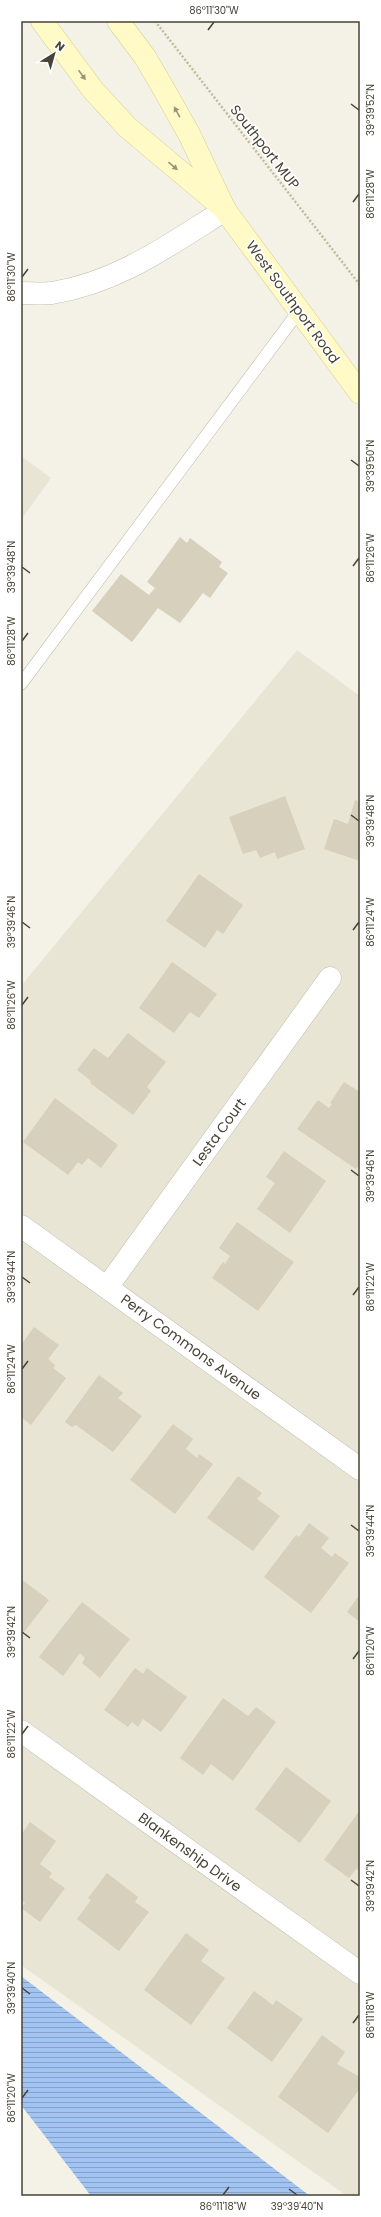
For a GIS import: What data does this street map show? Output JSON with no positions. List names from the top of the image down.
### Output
{
  "streets": {
    "main road": ["West Southport Road"],
    "street": ["Lesta Court", "Perry Commons Avenue", "Blankenship Drive"],
    "path": ["Southport MUP"]
  },
  "crossings": [
    ["Lesta Court", "Perry Commons Avenue"]
  ],
  "north": "top right",
  "coordinates": [
    "86°11'30\"W",
    "39°39'52\"N",
    "86°11'28\"W",
    "39°39'50\"N",
    "86°11'26\"W",
    "39°39'48\"N",
    "39°39'46\"N",
    "86°11'24\"W",
    "39°39'44\"N",
    "86°11'22\"W",
    "39°39'42\"N",
    "86°11'20\"W",
    "39°39'40\"N",
    "86°11'18\"W"
  ]
}
